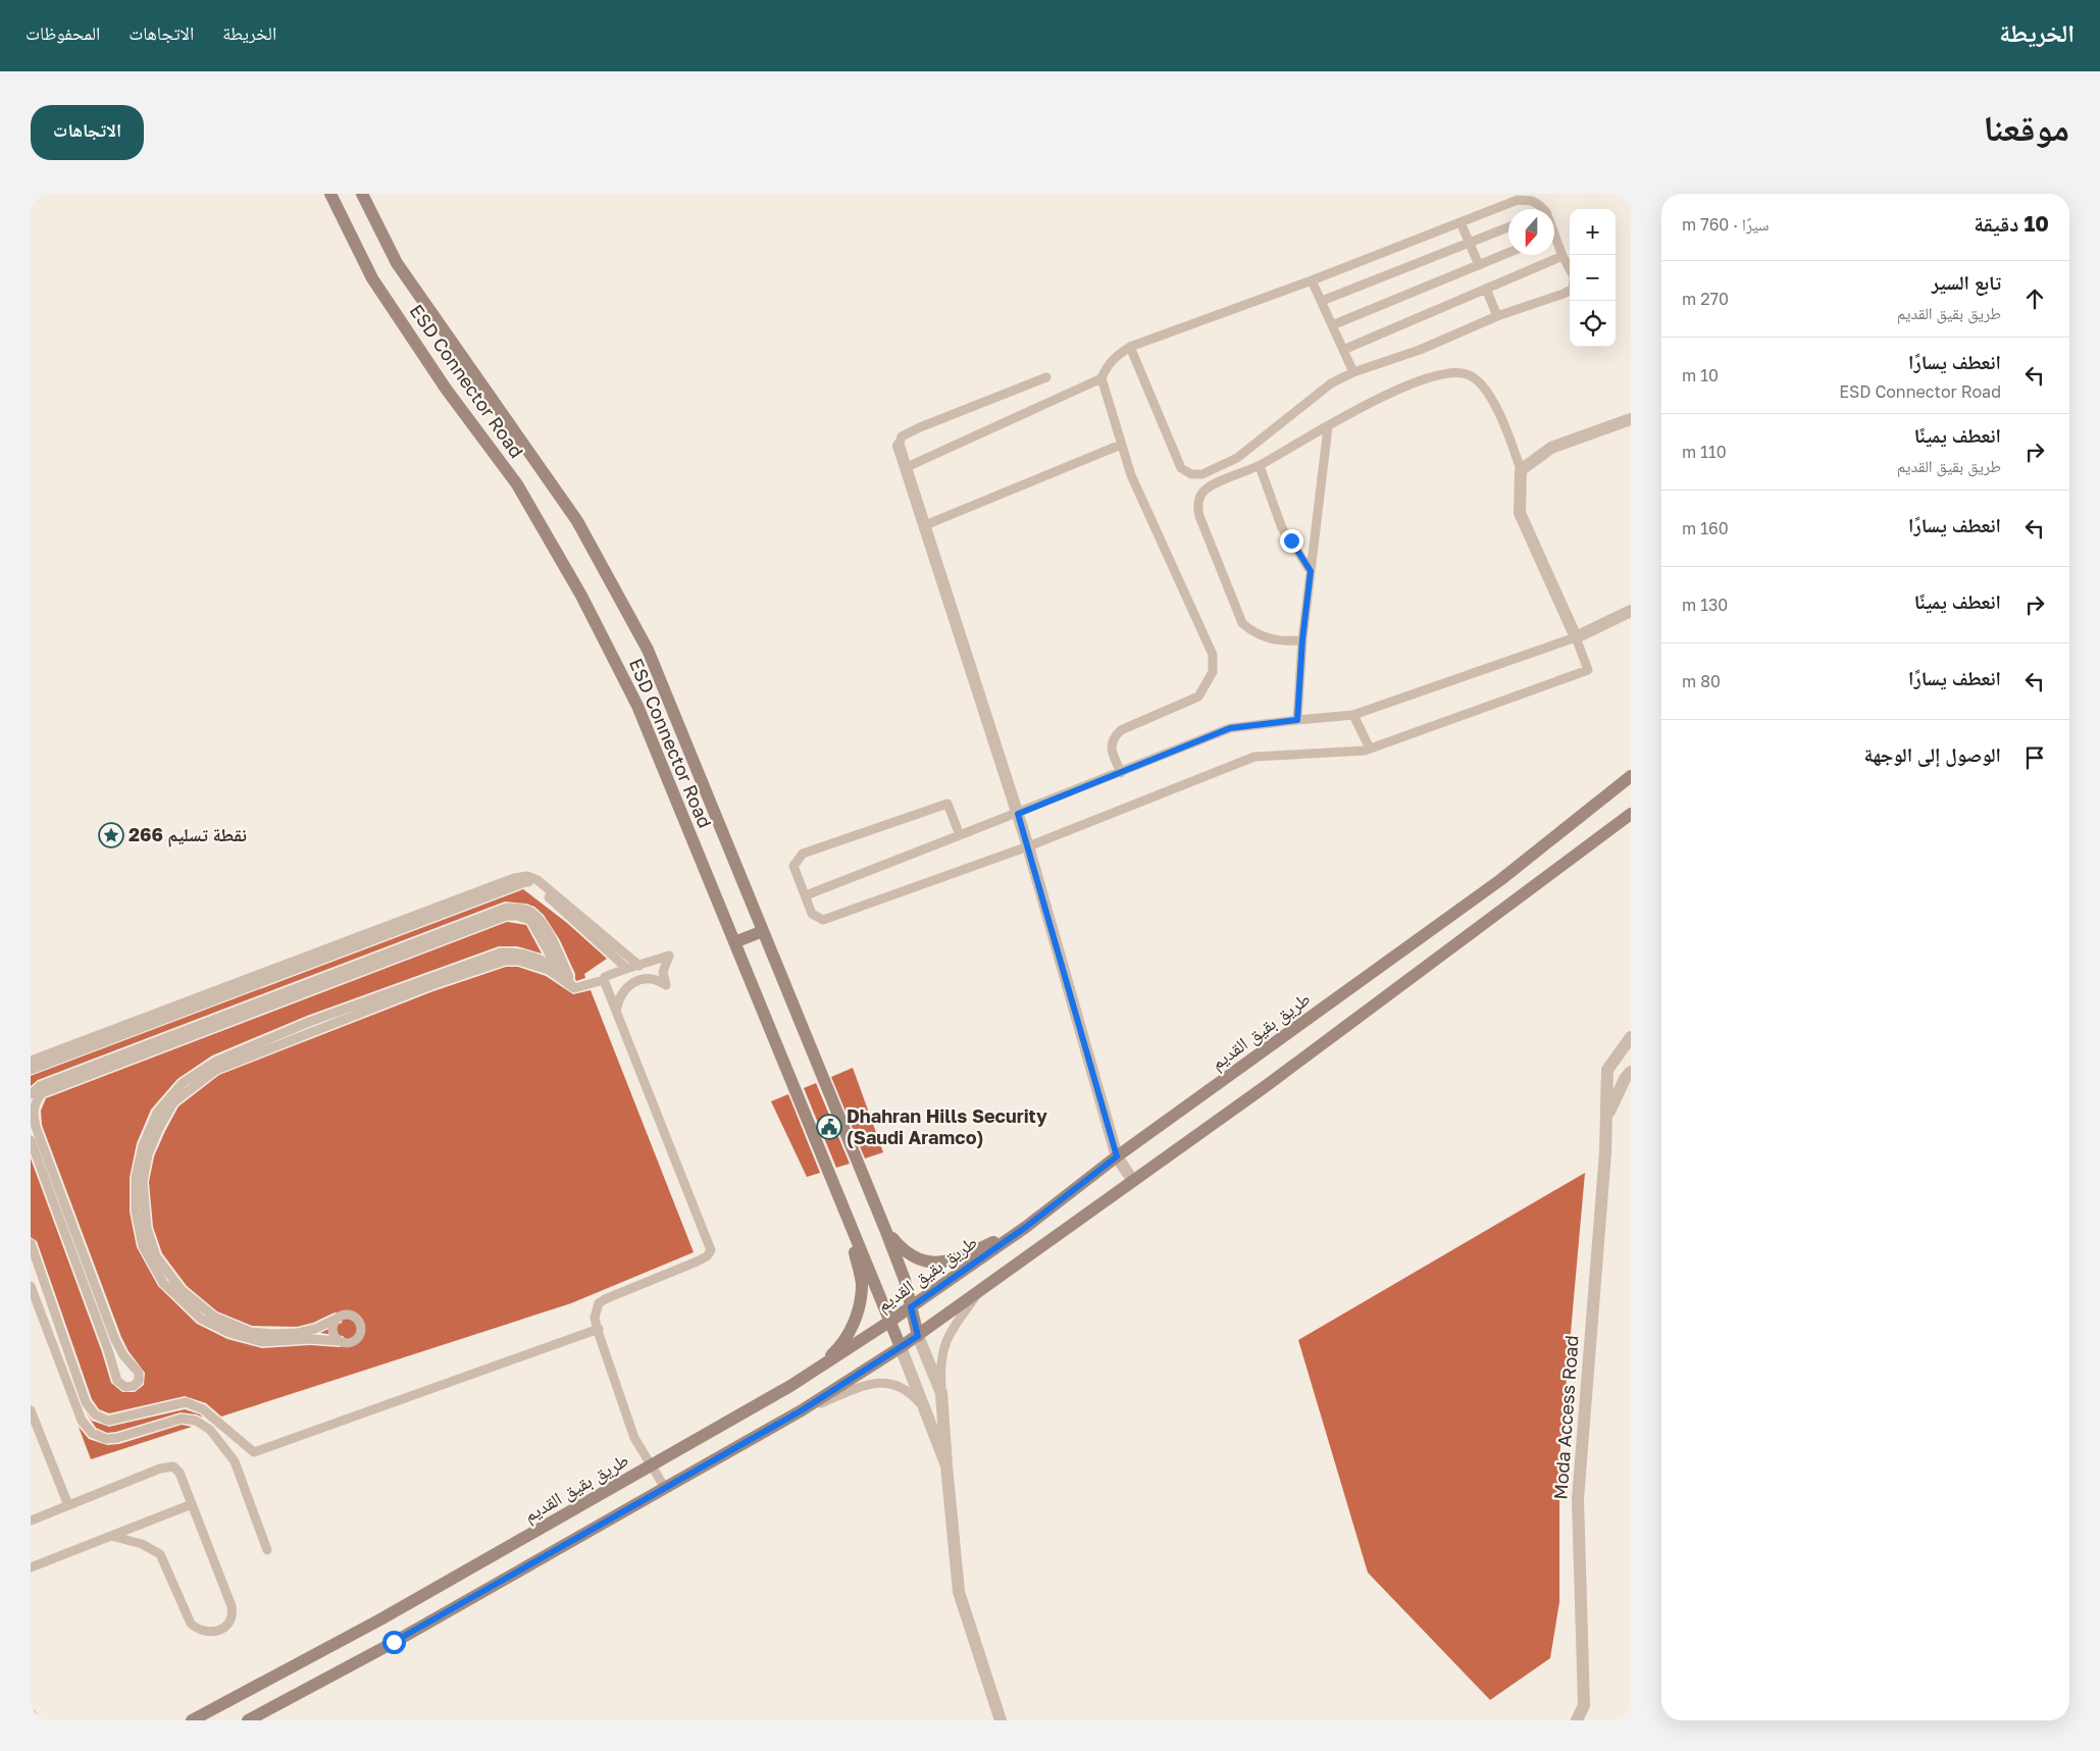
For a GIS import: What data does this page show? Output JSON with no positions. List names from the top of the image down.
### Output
{
  "streets": {
    "main road": ["ESD Connector Road", "طريق بقيق القديم"],
    "street": ["Moda Access Road"]
  },
  "crossings": [
    ["ESD Connector Road", "طريق بقيق القديم"]
  ],
  "places": {
    "place": ["نقطة تسليم 266"],
    "public building": ["Dhahran Hills Security (Saudi Aramco)"]
  },
  "north": "bottom",
  "page": {
    "header": "الخريطة",
    "nav": ["الخريطة", "الاتجاهات", "المحفوظات"],
    "title": "موقعنا",
    "buttons": "الاتجاهات",
    "heading": ["10 دقيقة", "سيرًا · 760 m"],
    "map_buttons": ["+", "−"],
    "list": [
      ["تابع السير", "طريق بقيق القديم", "270 m"],
      ["انعطف يسارًا", "ESD Connector Road", "10 m"],
      ["انعطف يمينًا", "طريق بقيق القديم", "110 m"],
      ["انعطف يسارًا", "160 m"],
      ["انعطف يمينًا", "130 m"],
      ["انعطف يسارًا", "80 m"],
      "الوصول إلى الوجهة"
    ]
  }
}
